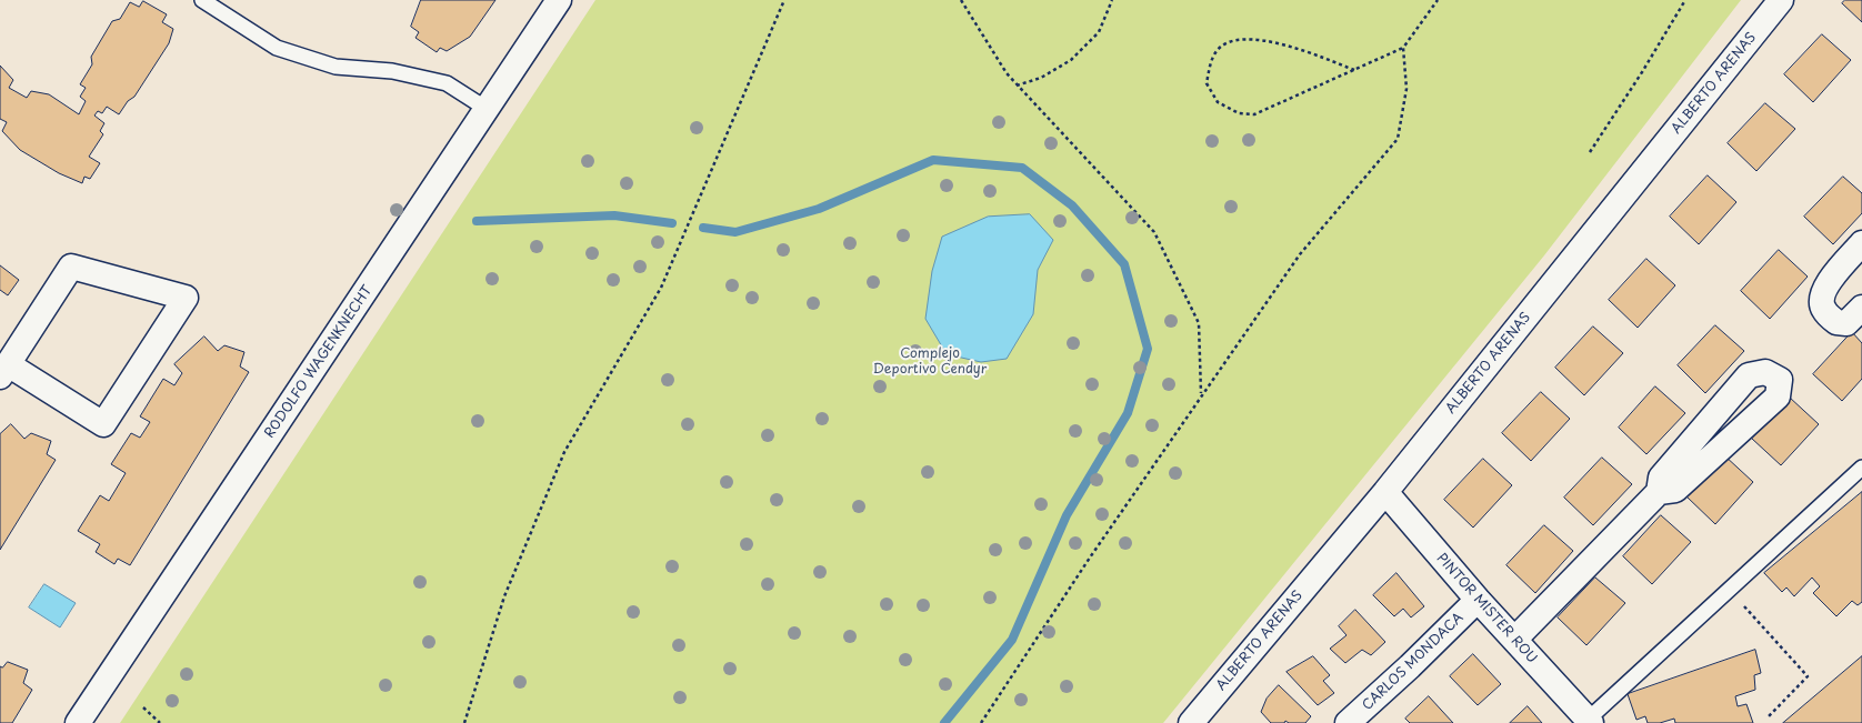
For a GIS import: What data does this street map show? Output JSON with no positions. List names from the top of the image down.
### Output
{
  "streets": {
    "street": [
      "ALBERTO ARENAS",
      "RODOLFO WAGENKNECHT",
      "PINTOR MISTER ROU",
      "CARLOS MONDACA"
    ]
  },
  "crossings": [
    ["ALBERTO ARENAS", "PINTOR MISTER ROU"],
    ["PINTOR MISTER ROU", "CARLOS MONDACA"]
  ],
  "parks": ["Complejo Deportivo Cendyr"]
}
